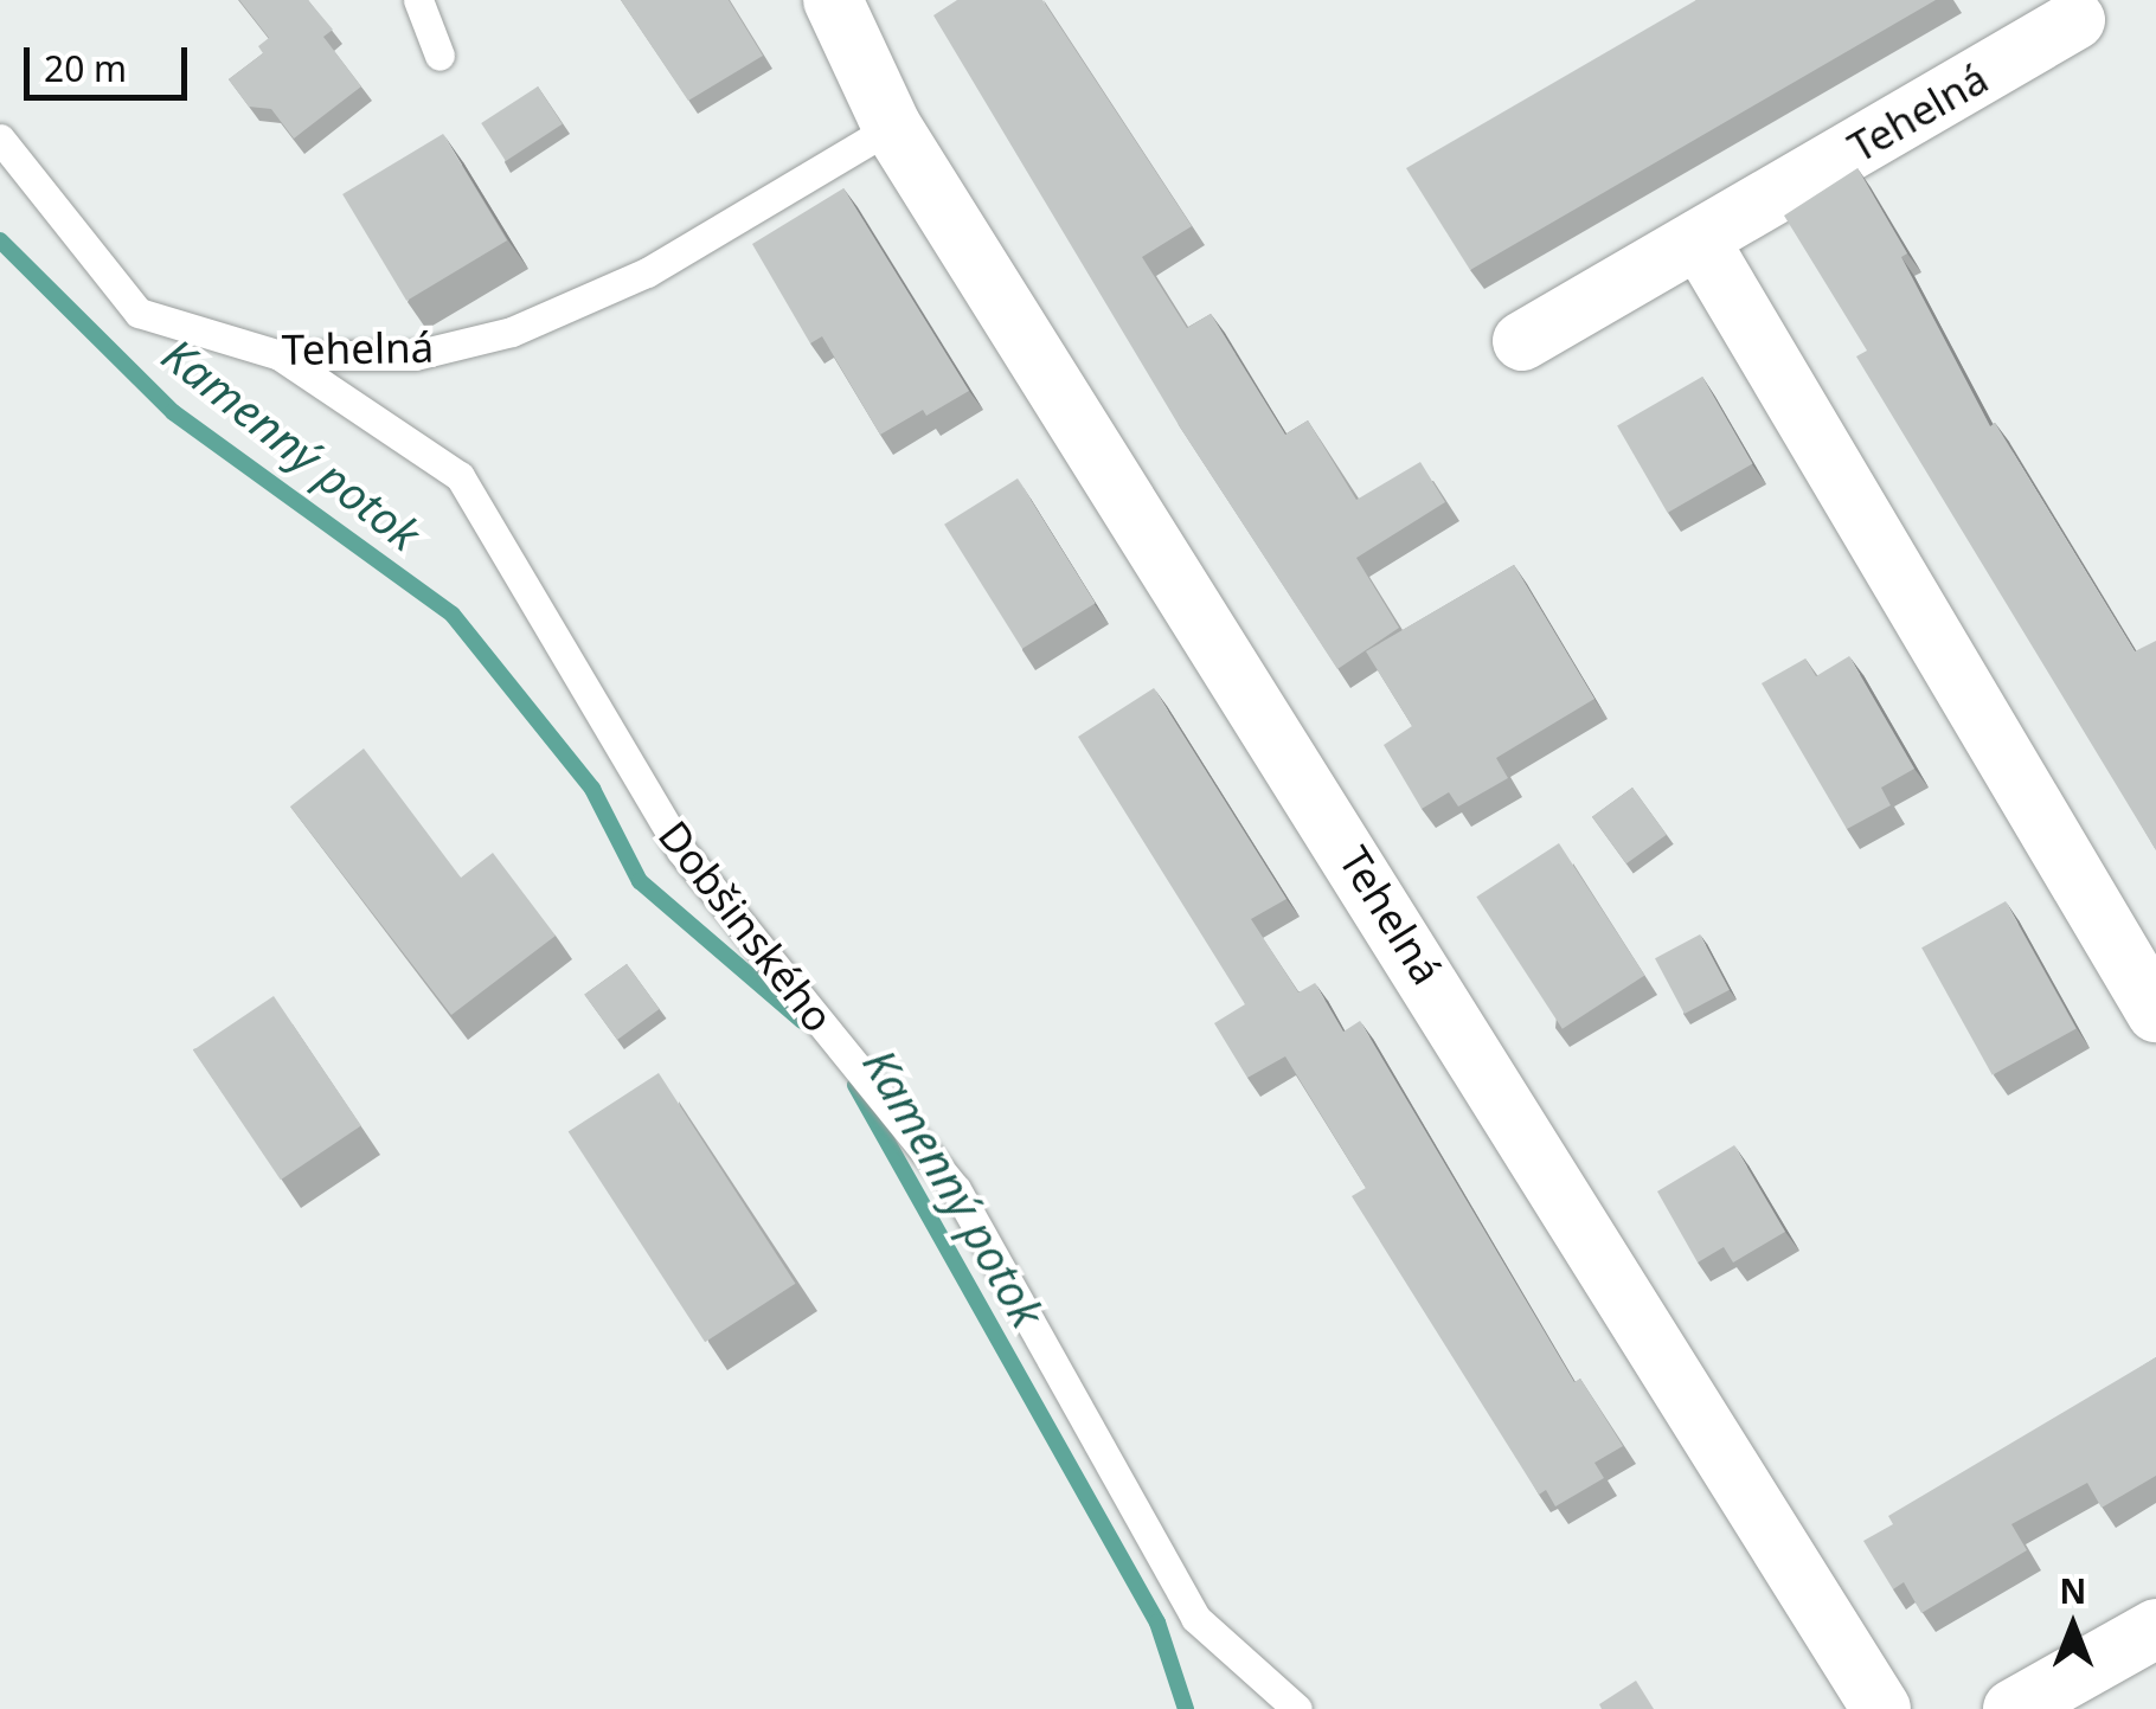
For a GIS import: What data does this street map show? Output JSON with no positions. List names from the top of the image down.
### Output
{
  "streets": {
    "street": ["Tehelná"],
    "lane": ["Dobšinského"]
  },
  "crossings": [
    ["Tehelná", "Dobšinského"]
  ],
  "water": ["Kamenný potok"],
  "scale_bar": "20 m",
  "north": "top"
}
